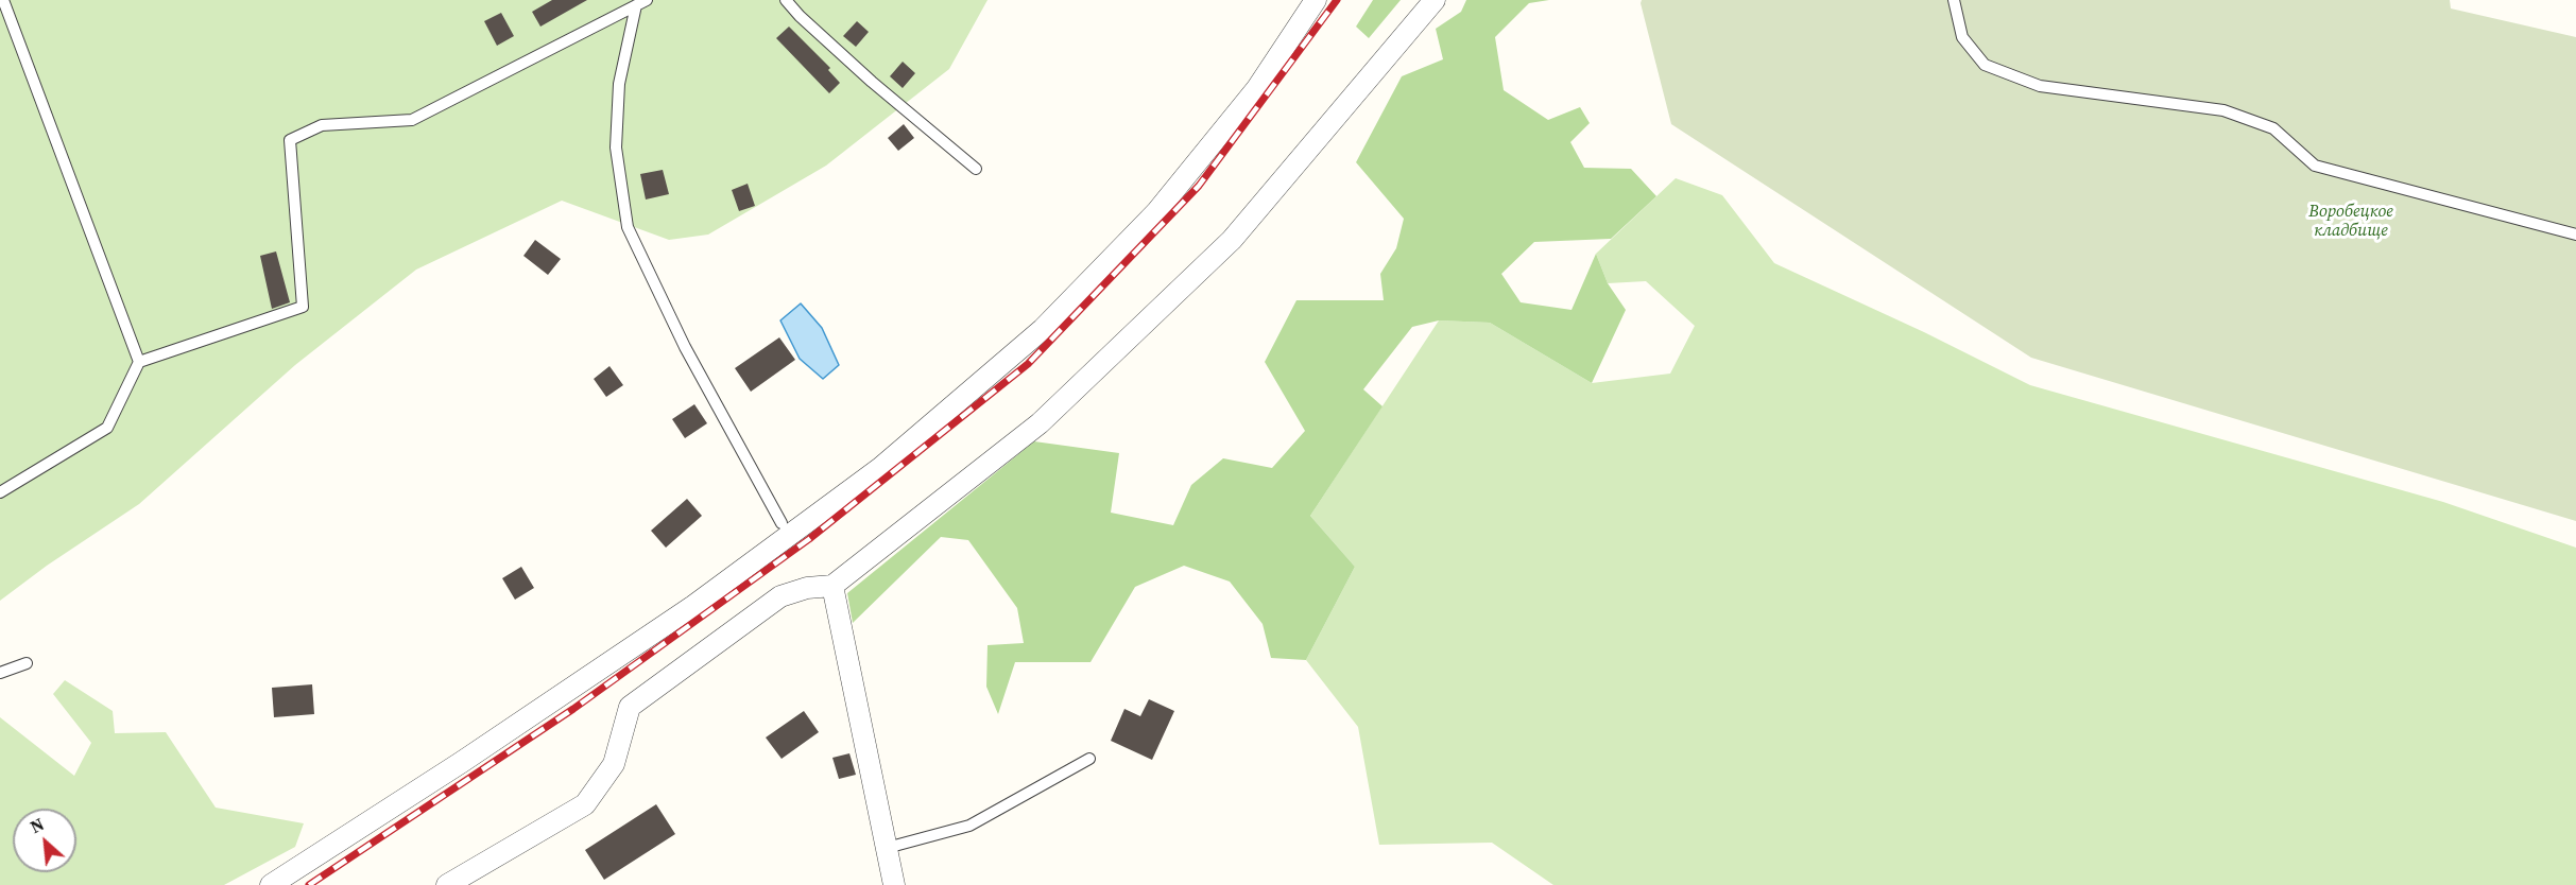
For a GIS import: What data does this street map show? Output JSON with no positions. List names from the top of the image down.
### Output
{
  "parks": ["Воробецкое кладбище"],
  "north": "top left"
}
